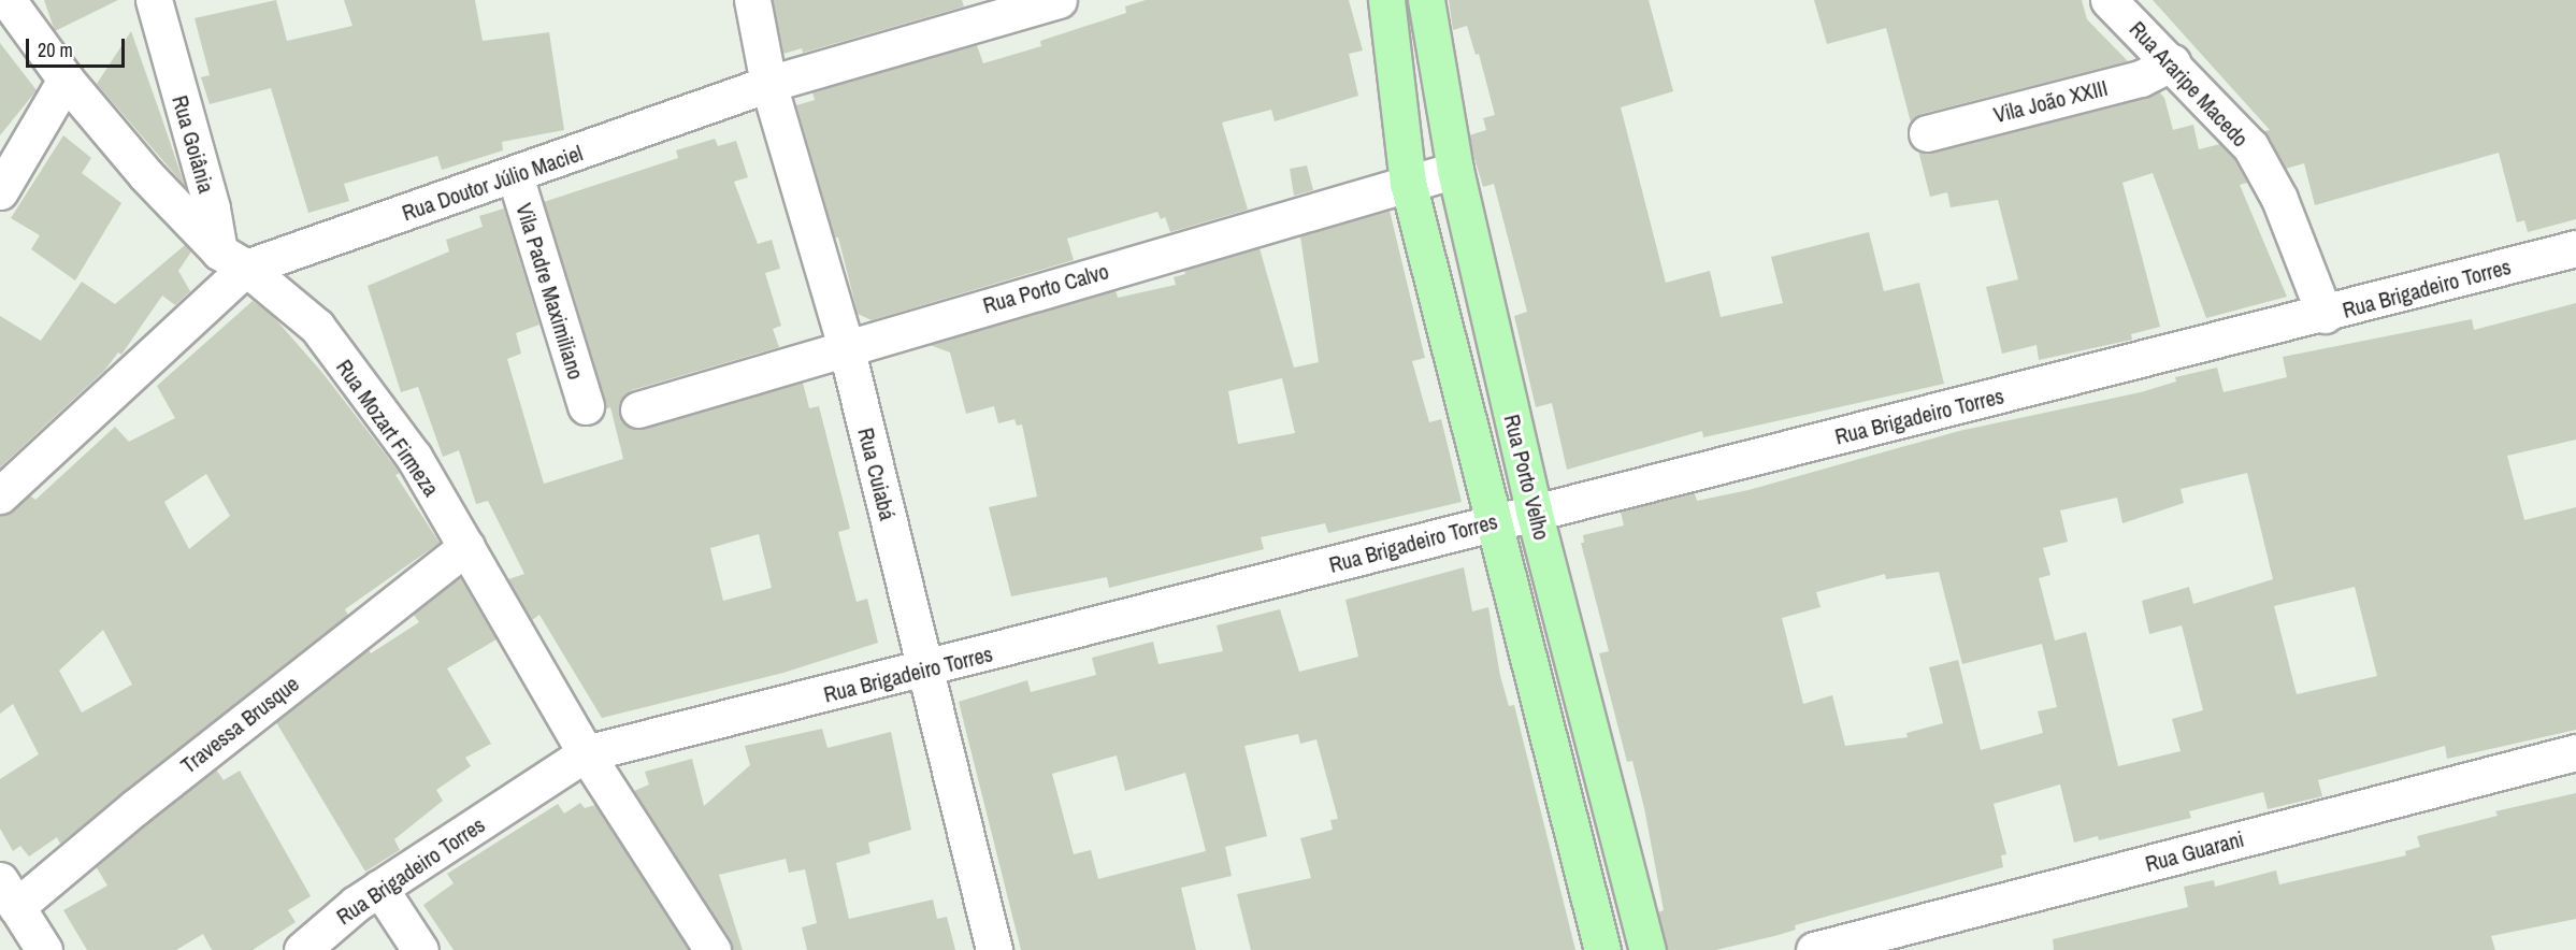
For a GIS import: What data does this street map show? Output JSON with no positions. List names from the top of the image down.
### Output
{
  "streets": {
    "main road": ["Rua Porto Velho"],
    "street": [
      "Rua Araripe Macedo",
      "Vila João XXIII",
      "Rua Goiânia",
      "Rua Doutor Júlio Maciel",
      "Rua Porto Calvo",
      "Rua Brigadeiro Torres",
      "Vila Padre Maximiliano",
      "Rua Mozart Firmeza",
      "Rua Cuiabá",
      "Travessa Brusque",
      "Rua Guarani"
    ]
  },
  "crossings": [
    ["Rua Araripe Macedo", "Vila João XXIII"],
    ["Rua Araripe Macedo", "Rua Brigadeiro Torres"],
    ["Rua Goiânia", "Rua Doutor Júlio Maciel"],
    ["Rua Goiânia", "Rua Mozart Firmeza"],
    ["Rua Doutor Júlio Maciel", "Vila Padre Maximiliano"],
    ["Rua Doutor Júlio Maciel", "Rua Mozart Firmeza"],
    ["Rua Doutor Júlio Maciel", "Rua Cuiabá"],
    ["Rua Porto Calvo", "Rua Cuiabá"],
    ["Rua Porto Calvo", "Rua Porto Velho"],
    ["Rua Brigadeiro Torres", "Rua Mozart Firmeza"],
    ["Rua Brigadeiro Torres", "Rua Cuiabá"],
    ["Rua Brigadeiro Torres", "Rua Porto Velho"],
    ["Rua Mozart Firmeza", "Travessa Brusque"]
  ],
  "scale_bar": "20 m"
}
